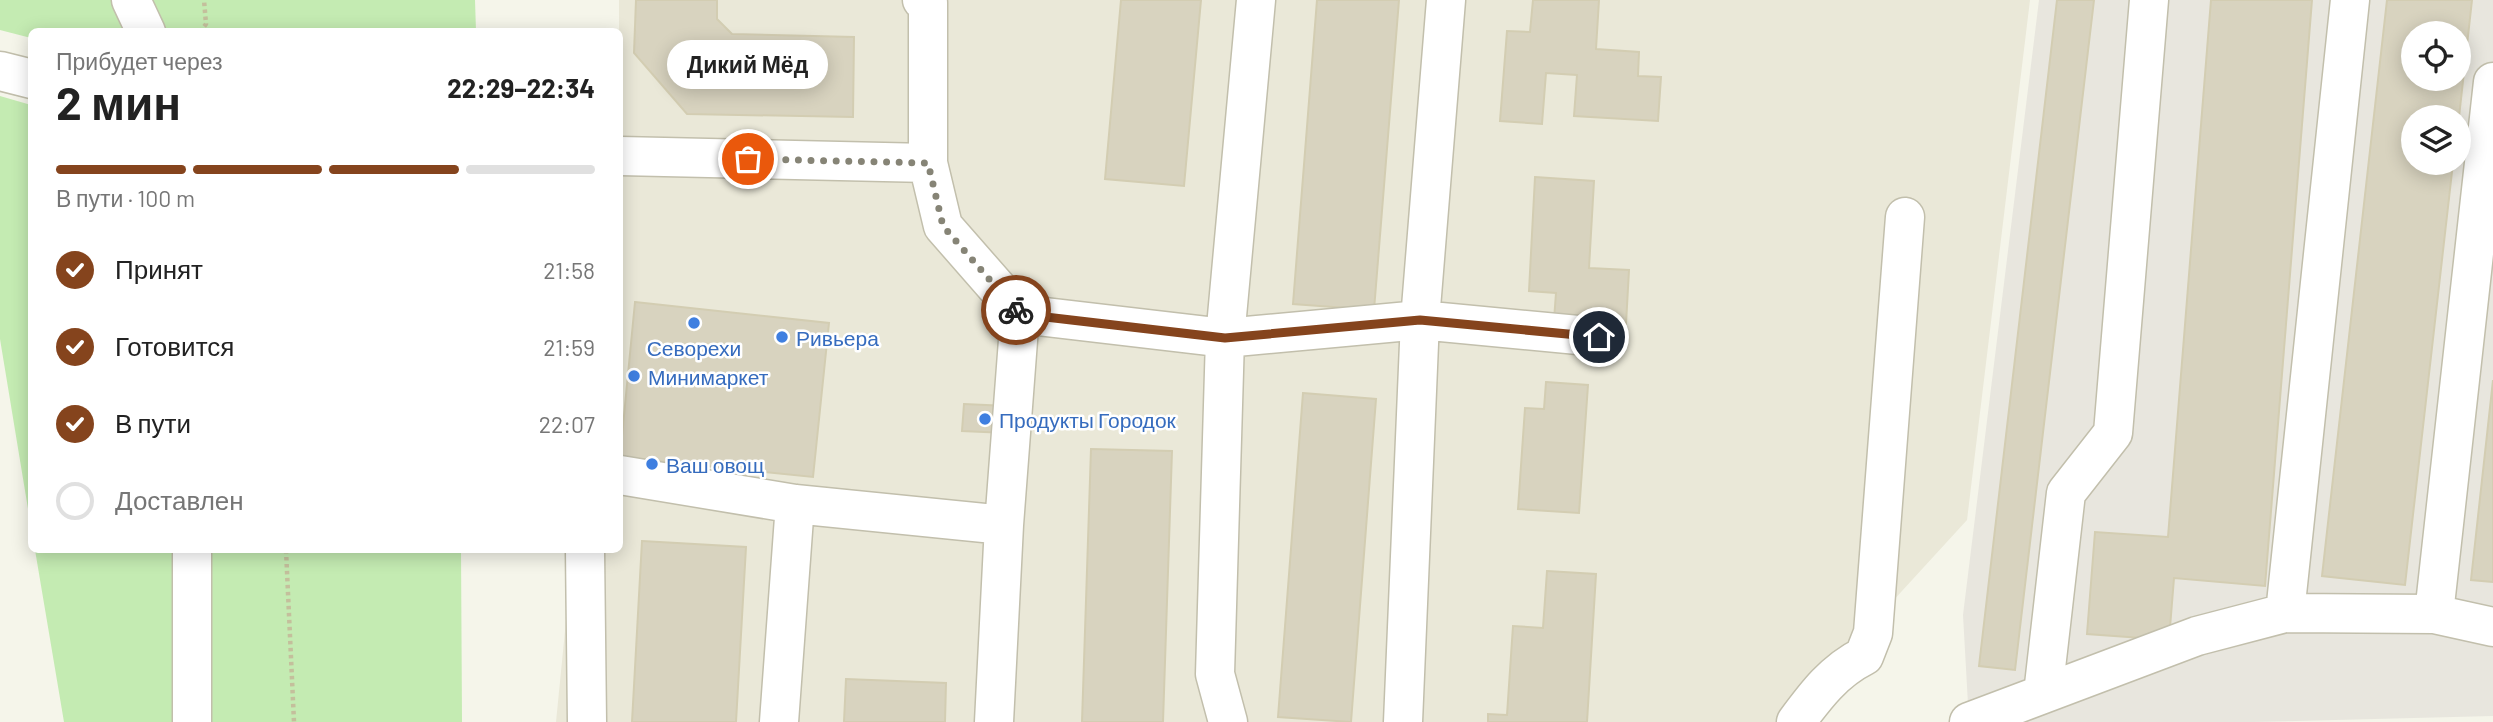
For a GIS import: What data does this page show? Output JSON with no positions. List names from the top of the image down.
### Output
{
  "places": [
    "Дикий Мёд",
    "Севорехи",
    "Ривьера",
    "Минимаркет",
    "Продукты Городок",
    "Ваш овощ"
  ],
  "page": {
    "heading": ["2 мин", "Прибудет через", "22:29–22:34"],
    "bubble": "Дикий Мёд",
    "bar": "В пути · 100 m",
    "list": [
      ["Принят", "21:58"],
      ["Готовится", "21:59"],
      ["В пути", "22:07"],
      "Доставлен"
    ]
  }
}
